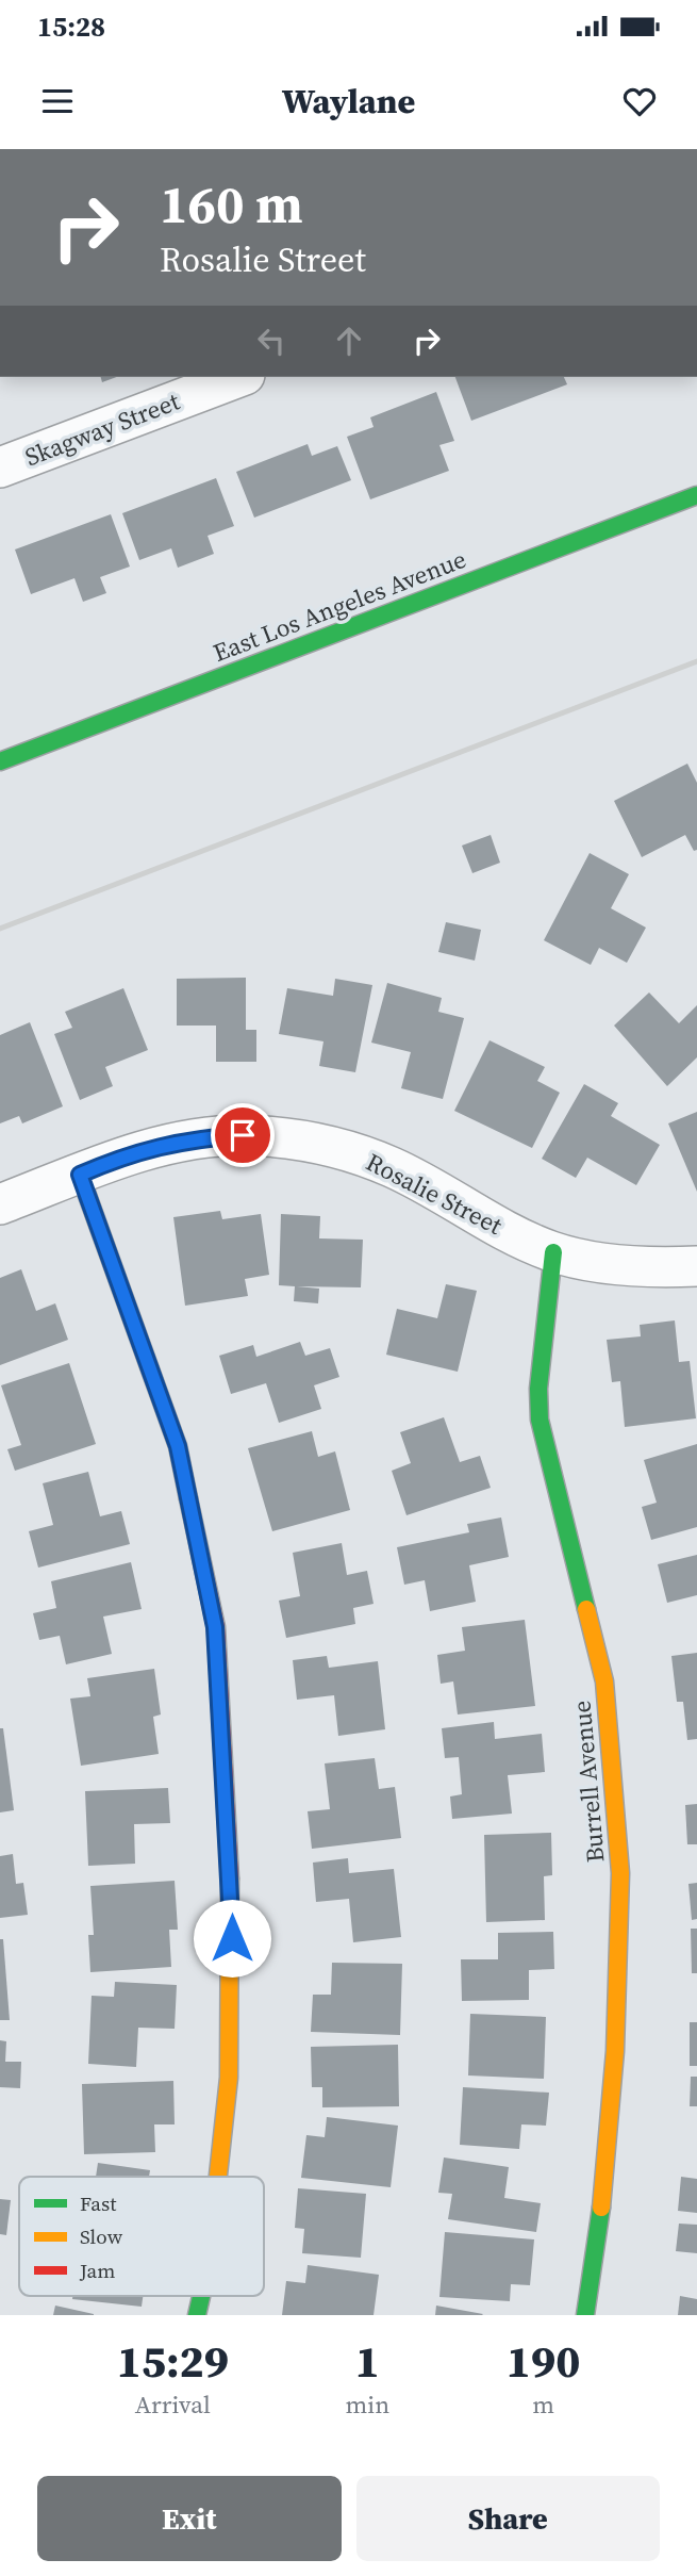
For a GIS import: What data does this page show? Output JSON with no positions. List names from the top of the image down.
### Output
{
  "streets": {
    "street": [
      "Skagway Street",
      "East Los Angeles Avenue",
      "Rosalie Street",
      "Burrell Avenue"
    ]
  },
  "crossings": [
    ["Rosalie Street", "Burrell Avenue"]
  ],
  "legend": ["Fast", "Slow", "Jam"],
  "page": {
    "status": "15:28",
    "header": "Waylane",
    "turn": ["160 m", "Rosalie Street"],
    "eta": [
      "15:29",
      "Arrival",
      "1",
      "min",
      "190",
      "m"
    ],
    "buttons": ["Exit", "Share"]
  }
}
